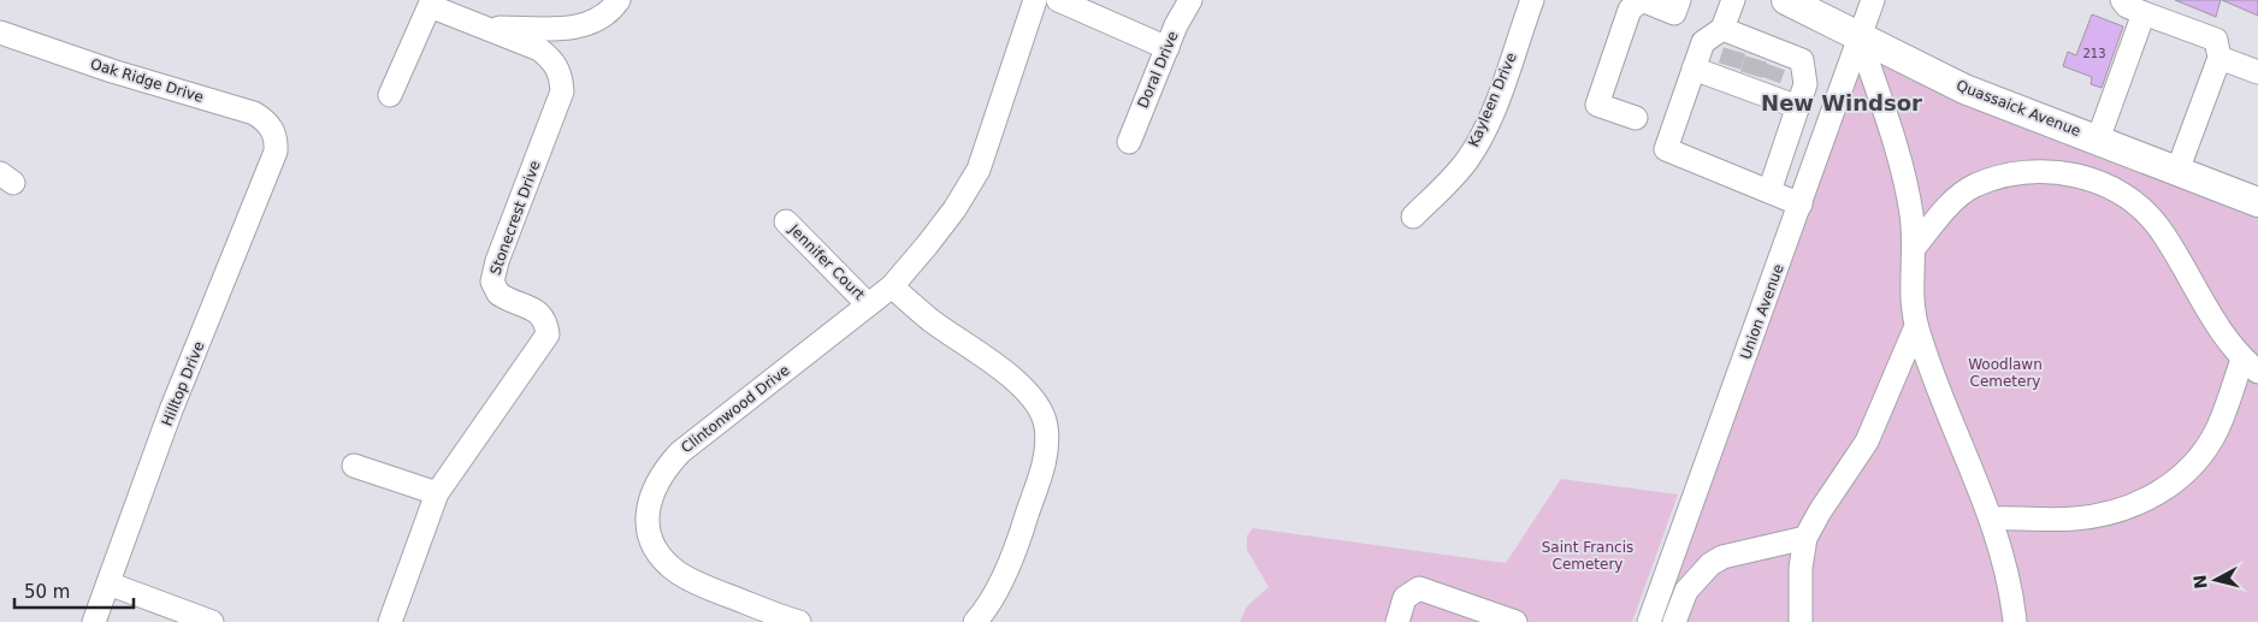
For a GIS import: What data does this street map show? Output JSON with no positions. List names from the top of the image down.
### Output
{
  "streets": {
    "main road": ["Quassaick Avenue"],
    "street": [
      "Doral Drive",
      "Oak Ridge Drive",
      "Kayleen Drive",
      "Stonecrest Drive",
      "Jennifer Court",
      "Union Avenue",
      "Hilltop Drive",
      "Clintonwood Drive"
    ]
  },
  "crossings": [
    ["Oak Ridge Drive", "Hilltop Drive"],
    ["Quassaick Avenue", "Union Avenue"],
    ["Jennifer Court", "Clintonwood Drive"]
  ],
  "districts": ["New Windsor"],
  "parks": ["Woodlawn Cemetery", "Saint Francis Cemetery"],
  "house_numbers": ["213"],
  "scale_bar": "50 m",
  "north": "left"
}
